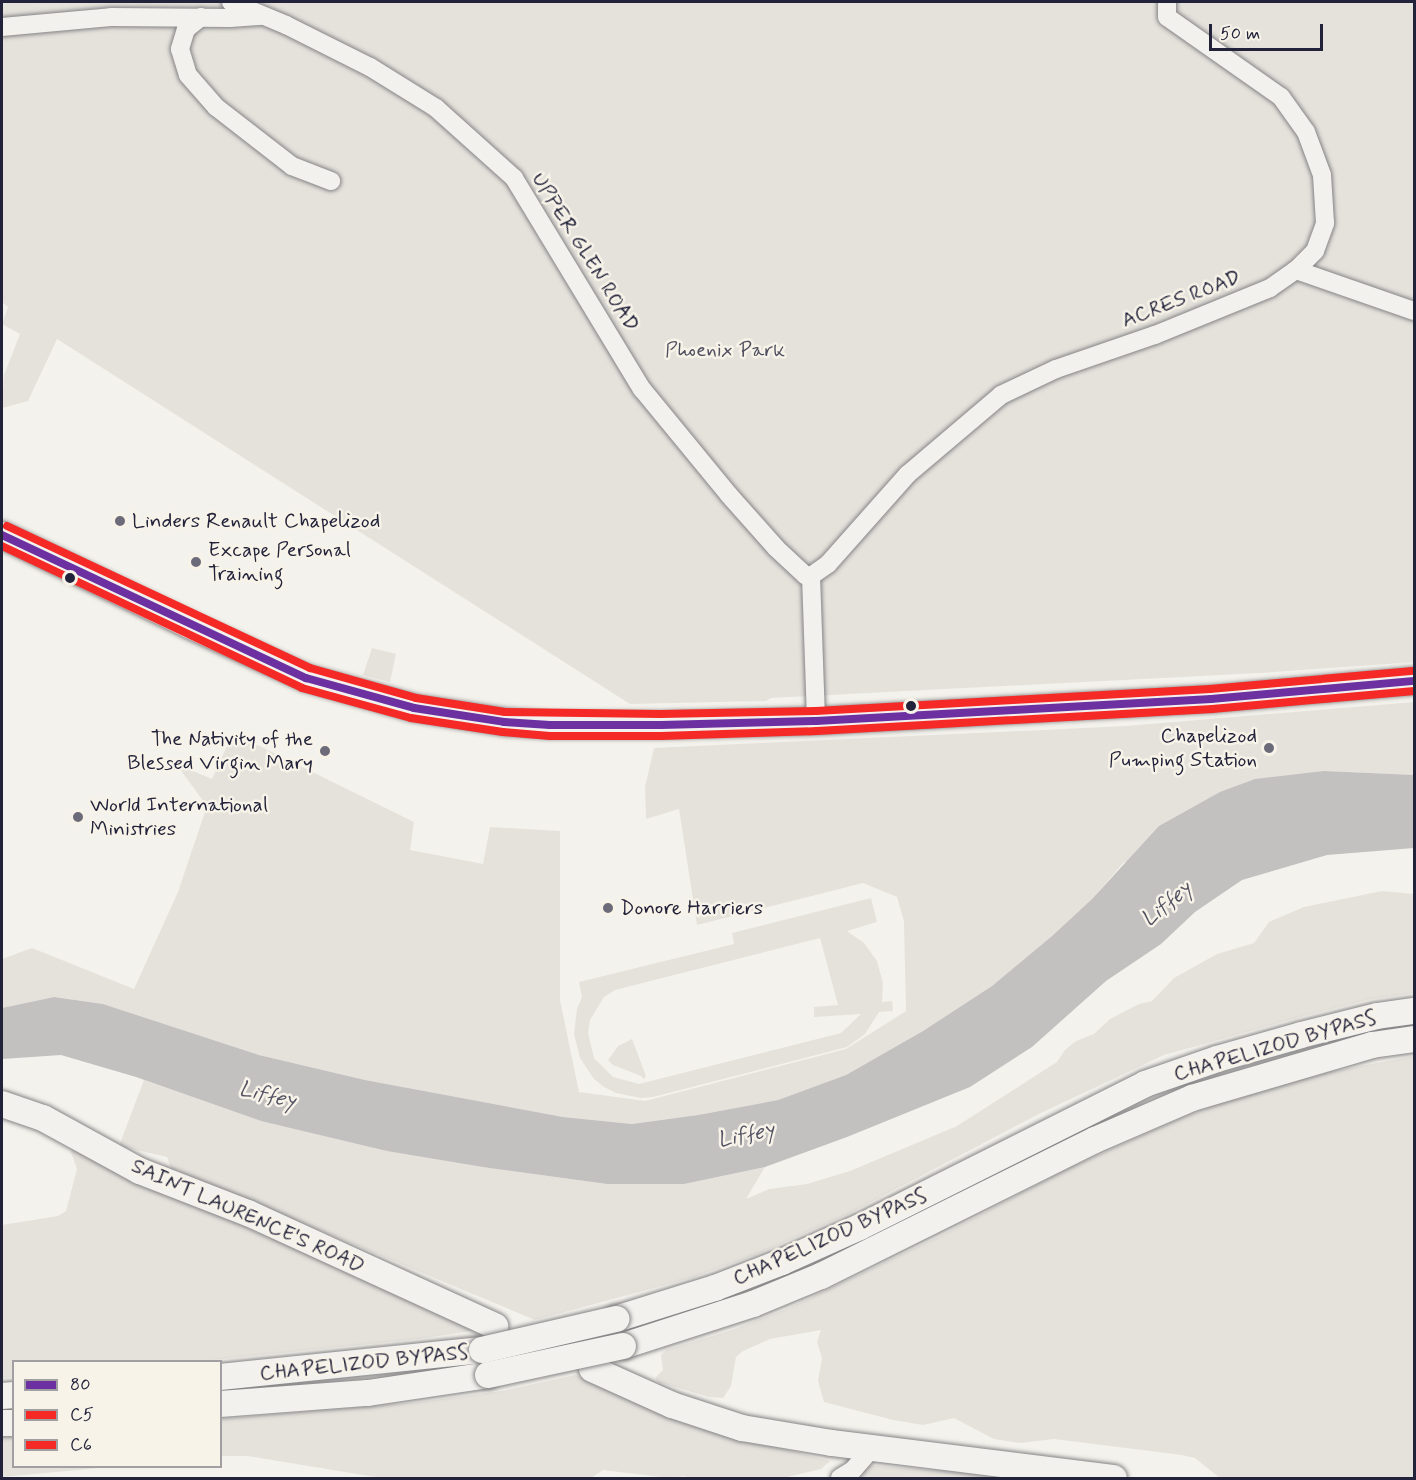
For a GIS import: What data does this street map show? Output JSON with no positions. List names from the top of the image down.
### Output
{
  "streets": {
    "main road": ["CHAPELIZOD BYPASS", "SAINT LAURENCE'S ROAD"],
    "street": ["UPPER GLEN ROAD", "ACRES ROAD"]
  },
  "crossings": [
    ["UPPER GLEN ROAD", "ACRES ROAD"]
  ],
  "water": ["Liffey"],
  "parks": ["Phoenix Park"],
  "places": [
    "Linders Renault Chapelizod",
    "Excape Personal Training",
    "Chapelizod Pumping Station",
    "The Nativity of the Blessed Virgin Mary",
    "World International Ministries",
    "Donore Harriers"
  ],
  "lines": ["transit line C6", "transit line 80", "transit line C5"],
  "legend": ["80", "C5", "C6"],
  "scale_bar": "50 m"
}
